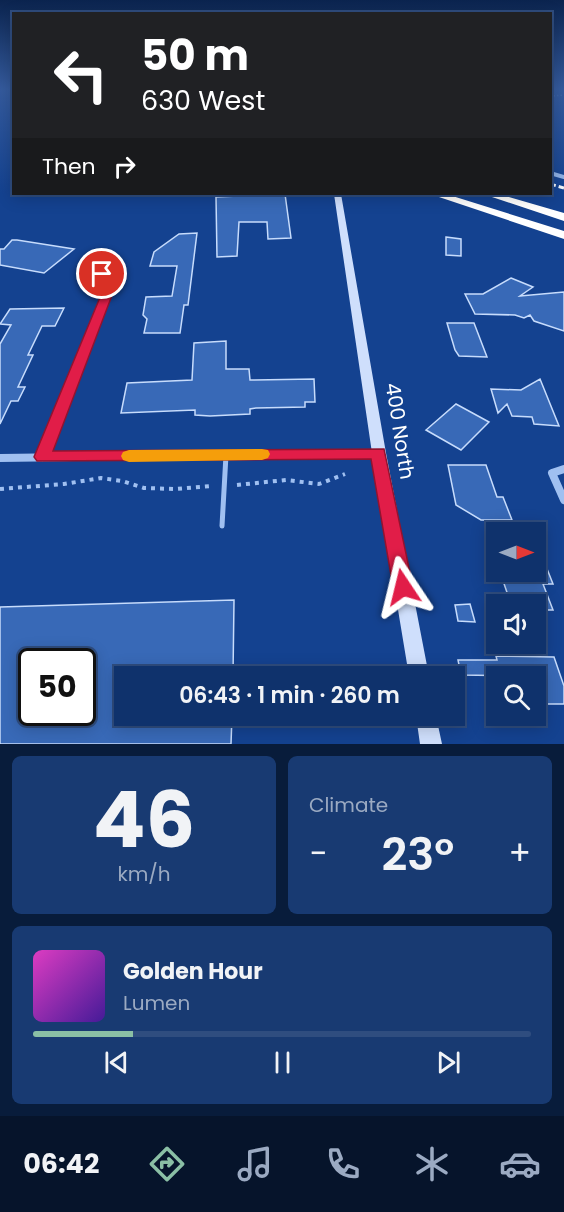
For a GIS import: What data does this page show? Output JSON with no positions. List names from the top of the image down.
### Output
{
  "streets": {
    "main road": ["400 North"]
  },
  "north": "right",
  "page": {
    "turn": ["50 m", "630 West"],
    "then": "Then",
    "limit": "50",
    "trip": "06:43 · 1 min · 260 m",
    "tile": [
      ["46", "km/h"],
      "Climate"
    ],
    "heat": ["−", "23°", "+"],
    "song": ["Golden Hour", "Lumen"],
    "tabs": "06:42"
  }
}
